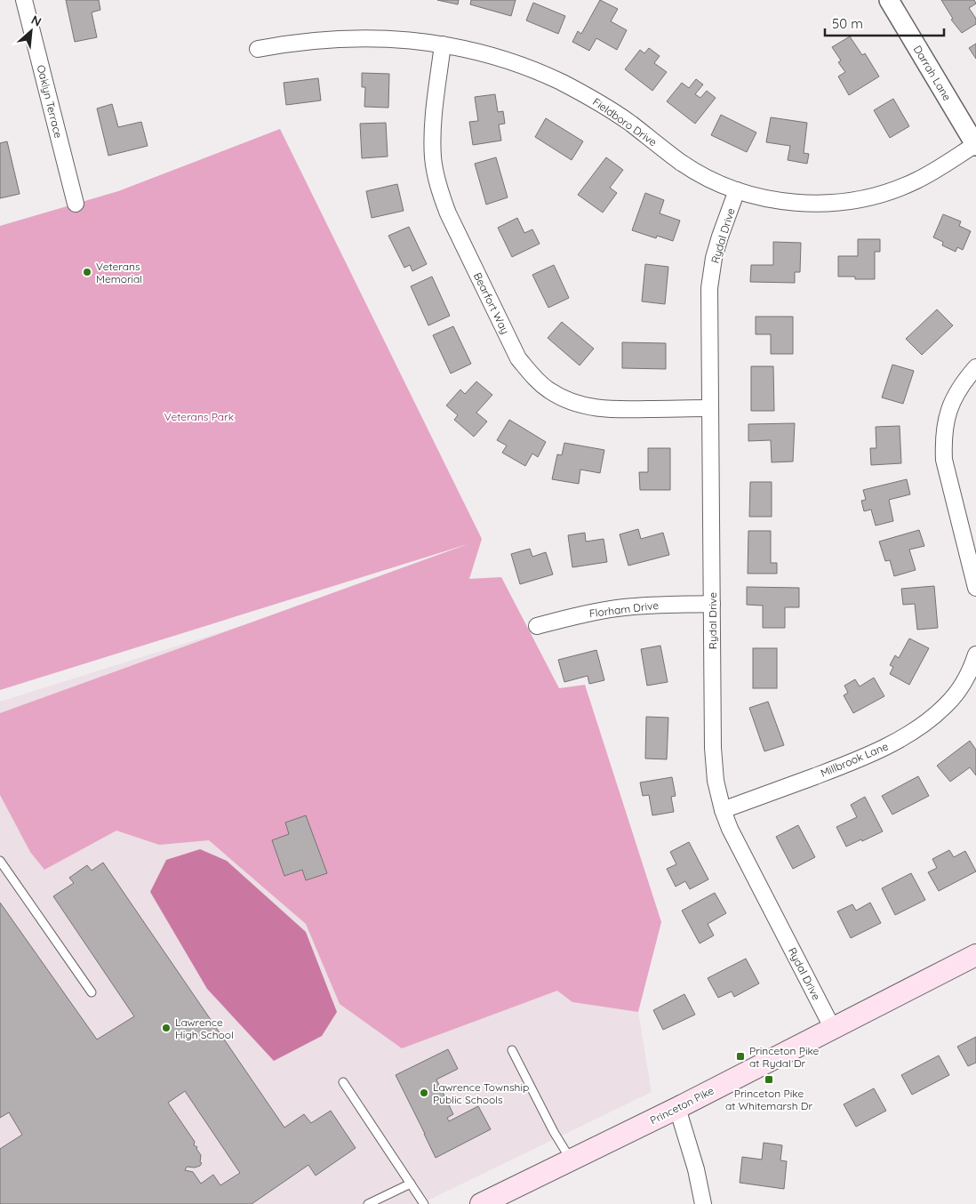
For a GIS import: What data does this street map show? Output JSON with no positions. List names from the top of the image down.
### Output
{
  "streets": {
    "main road": ["Princeton Pike"],
    "street": [
      "Darrah Lane",
      "Oaklyn Terrace",
      "Fieldboro Drive",
      "Rydal Drive",
      "Bearfort Way",
      "Florham Drive",
      "Millbrook Lane"
    ]
  },
  "crossings": [
    ["Darrah Lane", "Fieldboro Drive"],
    ["Fieldboro Drive", "Rydal Drive"],
    ["Fieldboro Drive", "Bearfort Way"],
    ["Rydal Drive", "Bearfort Way"],
    ["Rydal Drive", "Florham Drive"],
    ["Rydal Drive", "Millbrook Lane"],
    ["Rydal Drive", "Princeton Pike"]
  ],
  "parks": ["Veterans Park"],
  "places": {
    "other": ["Veterans Memorial", "Lawrence High School", "Lawrence Township Public Schools"],
    "transit": ["Princeton Pike at Rydal Dr", "Princeton Pike at Whitemarsh Dr"]
  },
  "scale_bar": "50 m",
  "north": "top right"
}
